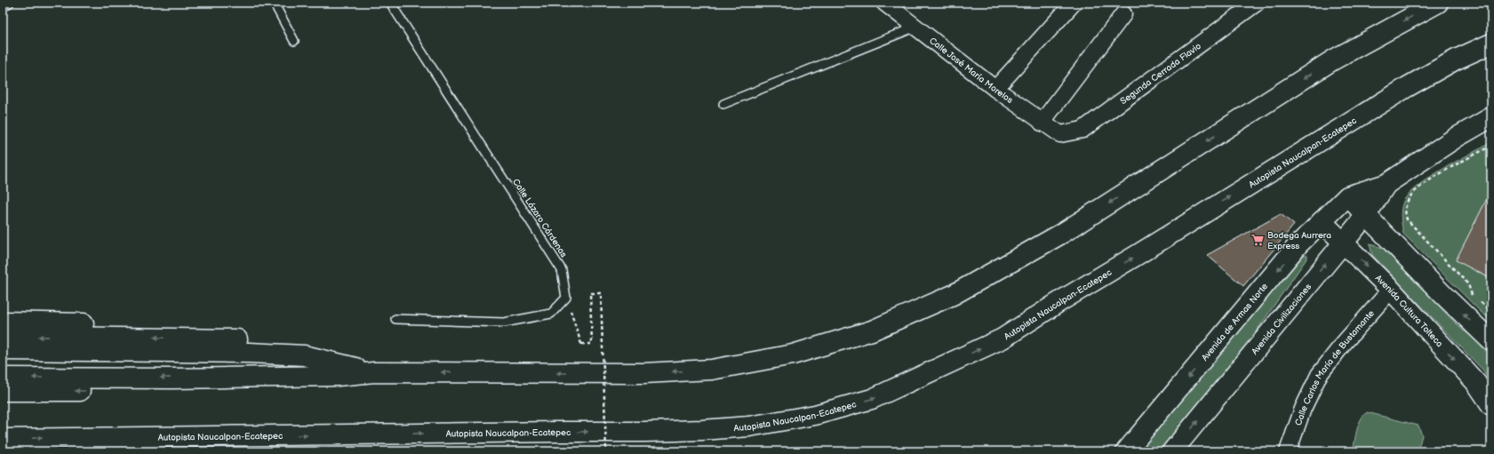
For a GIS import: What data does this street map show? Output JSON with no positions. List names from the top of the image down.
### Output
{
  "streets": {
    "main road": [
      "Autopista Naucalpan-Ecatepec",
      "Avenida Cultura Tolteca",
      "Avenida Civilizaciones",
      "Avenida de Armas Norte"
    ],
    "street": ["Calle José María Morelos", "Segunda Cerrada Flavio", "Calle Carlos María de Bustamante"],
    "lane": ["Calle Lázaro Cárdenas"]
  },
  "crossings": [
    ["Calle José María Morelos", "Segunda Cerrada Flavio"],
    ["Avenida Cultura Tolteca", "Avenida Civilizaciones"],
    ["Avenida Cultura Tolteca", "Avenida de Armas Norte"],
    ["Avenida Cultura Tolteca", "Calle Carlos María de Bustamante"],
    ["Avenida Civilizaciones", "Avenida de Armas Norte"]
  ],
  "one_way": ["Avenida Civilizaciones", "Avenida de Armas Norte"],
  "places": {
    "supermarket": ["Bodega Aurrera Express"]
  }
}
